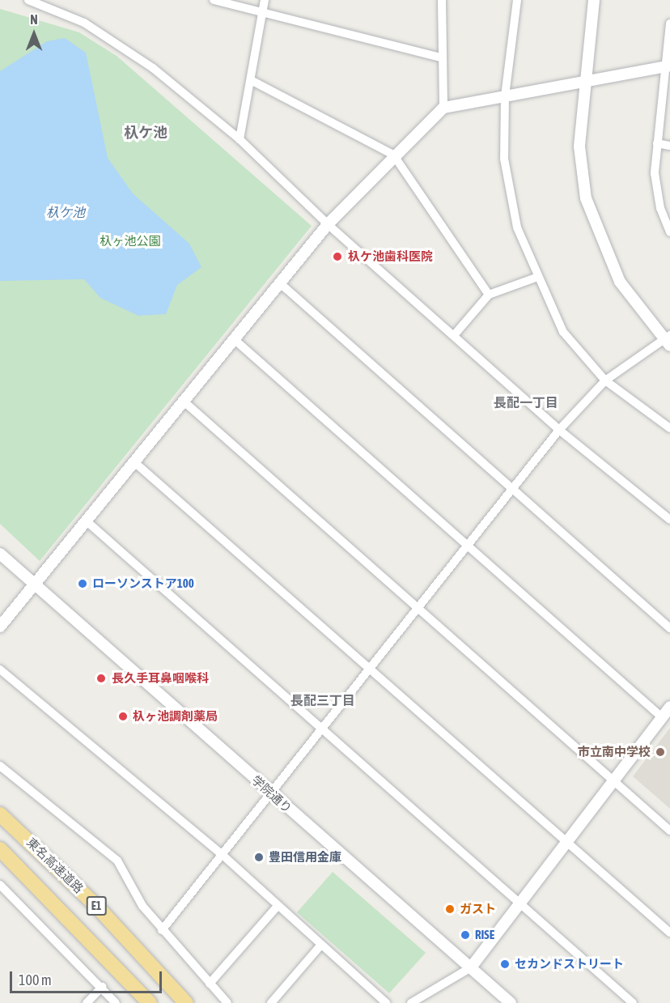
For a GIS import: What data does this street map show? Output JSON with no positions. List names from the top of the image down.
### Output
{
  "streets": {
    "highway": ["東名高速道路", "E1"],
    "street": ["学院通り"]
  },
  "districts": ["杁ケ池", "長配一丁目", "長配三丁目"],
  "water": ["杁ケ池"],
  "parks": ["杁ヶ池公園"],
  "places": [
    "杁ケ池歯科医院",
    "ローソンストア100",
    "長久手耳鼻咽喉科",
    "杁ヶ池調剤薬局",
    "市立南中学校",
    "豊田信用金庫",
    "ガスト",
    "RISE",
    "セカンドストリート"
  ],
  "scale_bar": "100 m",
  "north": "top"
}
